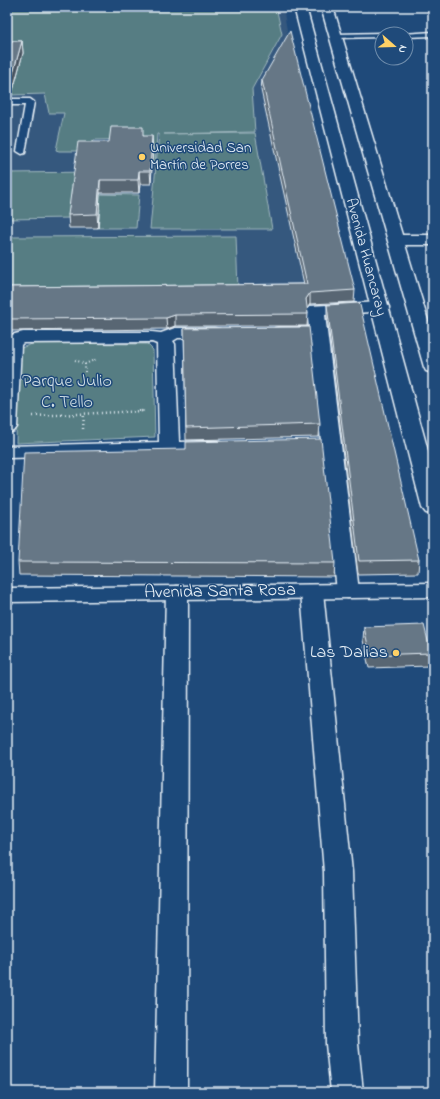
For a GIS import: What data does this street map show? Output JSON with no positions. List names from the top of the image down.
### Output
{
  "streets": {
    "street": ["Avenida Huancaray", "Avenida Santa Rosa"]
  },
  "parks": ["Parque Julio C. Tello"],
  "places": ["Universidad San Martín de Porres", "Las Dalias"],
  "north": "right"
}
